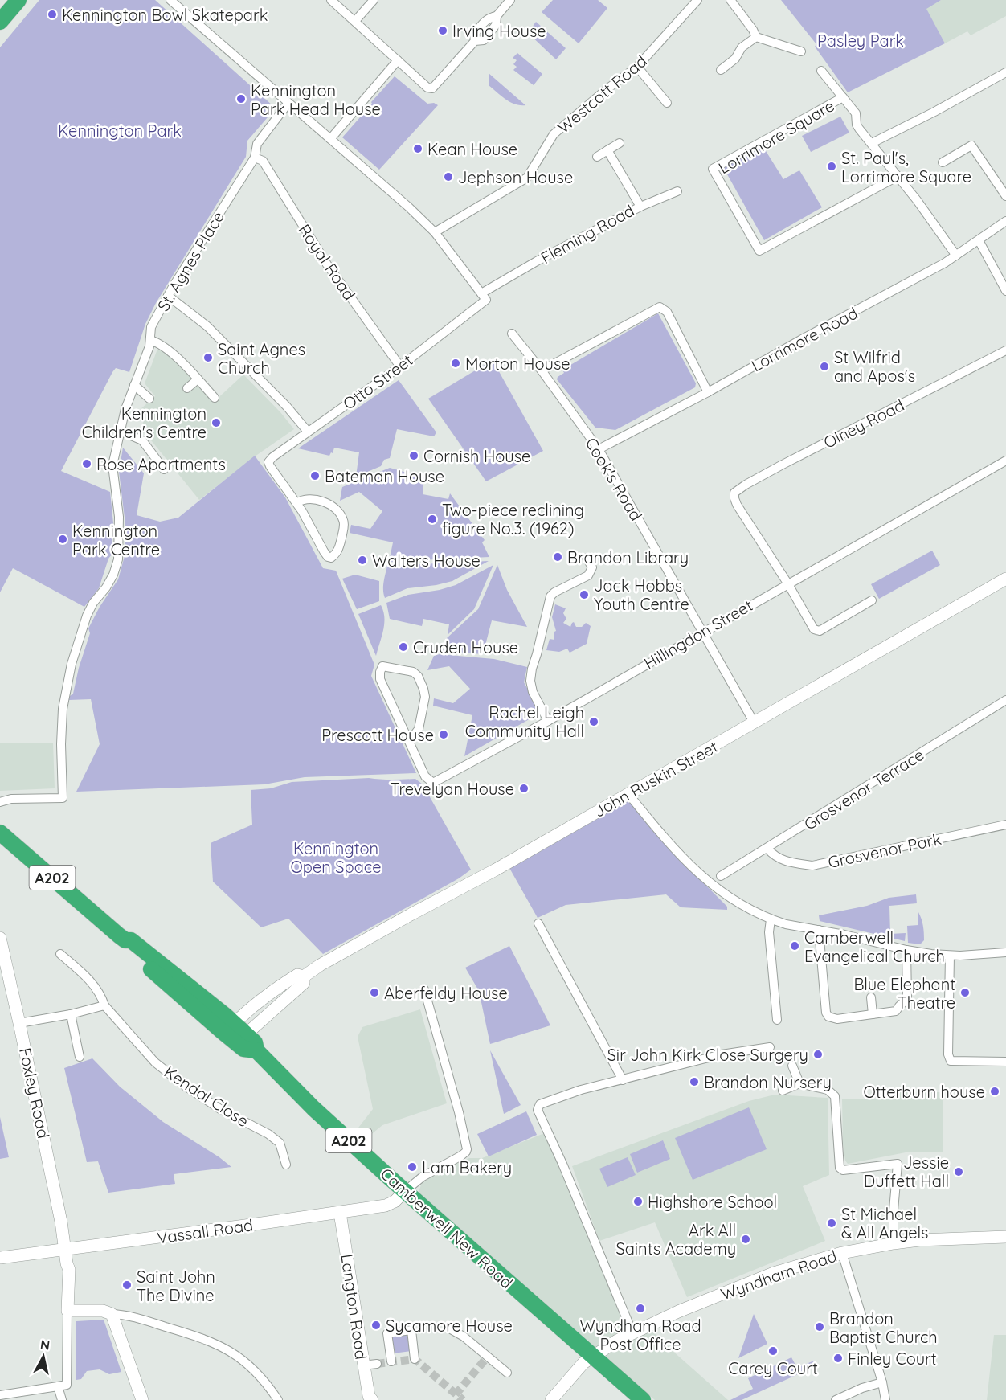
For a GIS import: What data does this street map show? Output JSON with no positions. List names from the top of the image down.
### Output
{
  "streets": {
    "highway": ["A202", "Camberwell New Road"],
    "street": [
      "Westcott Road",
      "Lorrimore Square",
      "Fleming Road",
      "St. Agnes Place",
      "Royal Road",
      "Lorrimore Road",
      "Otto Street",
      "Olney Road",
      "Cook's Road",
      "Hillingdon Street",
      "John Ruskin Street",
      "Grosvenor Terrace",
      "Grosvenor Park",
      "Foxley Road",
      "Kendal Close",
      "Vassall Road",
      "Wyndham Road",
      "Langton Road"
    ]
  },
  "crossings": [
    ["Lorrimore Square", "Lorrimore Road"],
    ["Fleming Road", "Otto Street"],
    ["St. Agnes Place", "Royal Road"],
    ["Royal Road", "Otto Street"],
    ["Lorrimore Road", "Cook's Road"],
    ["Olney Road", "Hillingdon Street"],
    ["Cook's Road", "Hillingdon Street"],
    ["Cook's Road", "John Ruskin Street"],
    ["John Ruskin Street", "Camberwell New Road"],
    ["Grosvenor Terrace", "Grosvenor Park"],
    ["Foxley Road", "Vassall Road"],
    ["Camberwell New Road", "Vassall Road"],
    ["Camberwell New Road", "Wyndham Road"],
    ["Vassall Road", "Langton Road"]
  ],
  "parks": ["Pasley Park", "Kennington Park", "Kennington Open Space"],
  "places": [
    "Kennington Bowl Skatepark",
    "Irving House",
    "Kennington Park Head House",
    "Kean House",
    "St. Paul's, Lorrimore Square",
    "Jephson House",
    "Saint Agnes Church",
    "Morton House",
    "St Wilfrid and Apos's",
    "Kennington Children's Centre",
    "Cornish House",
    "Rose Apartments",
    "Bateman House",
    "Two-piece reclining figure No.3. (1962)",
    "Kennington Park Centre",
    "Brandon Library",
    "Walters House",
    "Jack Hobbs Youth Centre",
    "Cruden House",
    "Rachel Leigh Community Hall",
    "Prescott House",
    "Trevelyan House",
    "Camberwell Evangelical Church",
    "Aberfeldy House",
    "Blue Elephant Theatre",
    "Sir John Kirk Close Surgery",
    "Brandon Nursery",
    "Otterburn house",
    "Lam Bakery",
    "Jessie Duffett Hall",
    "Highshore School",
    "St Michael & All Angels",
    "Ark All Saints Academy",
    "Saint John The Divine",
    "Wyndham Road Post Office",
    "Sycamore House",
    "Brandon Baptist Church",
    "Carey Court",
    "Finley Court"
  ],
  "north": "top"
}
